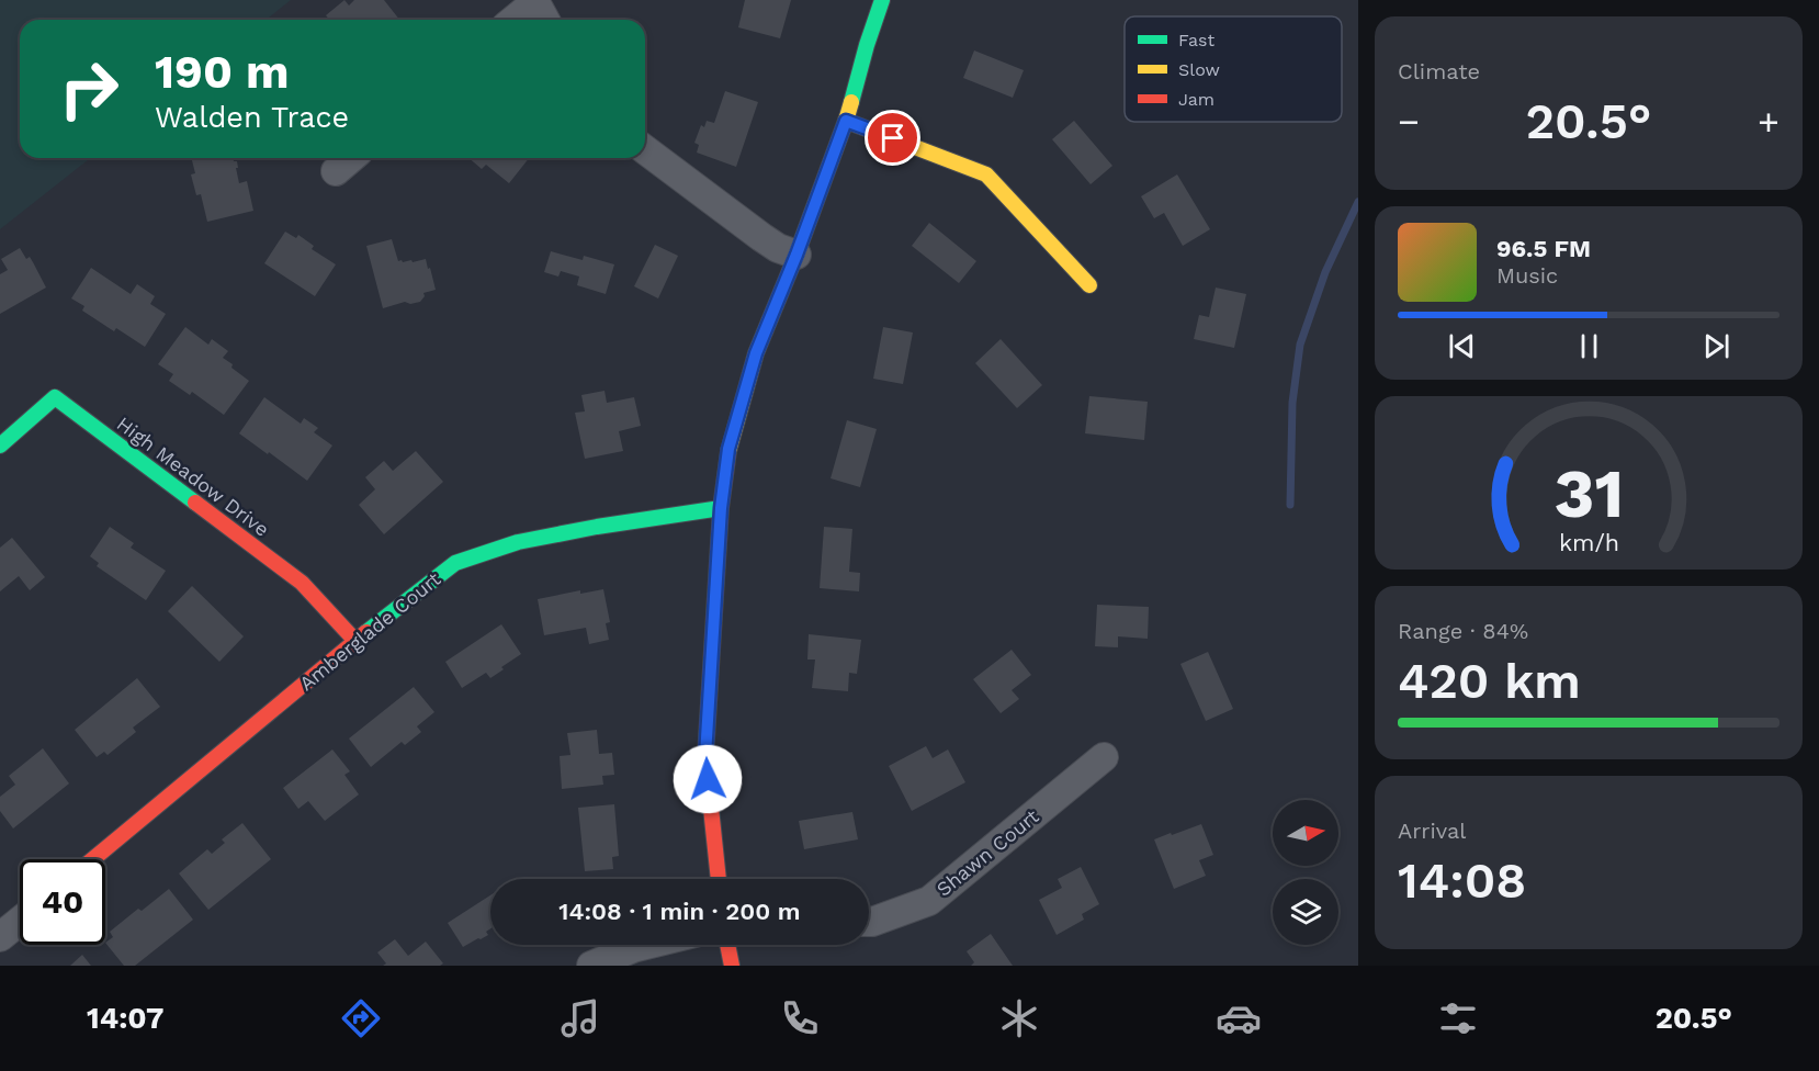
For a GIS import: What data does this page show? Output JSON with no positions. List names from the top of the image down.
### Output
{
  "streets": {
    "street": ["High Meadow Drive", "Amberglade Court", "Shawn Court"]
  },
  "crossings": [
    ["High Meadow Drive", "Amberglade Court"]
  ],
  "legend": ["Fast", "Slow", "Jam"],
  "north": "right",
  "page": {
    "tile": [
      "Climate",
      ["Range · 84%", "420 km"],
      ["Arrival", "14:08"]
    ],
    "turn": ["190 m", "Walden Trace"],
    "heat": ["−", "20.5°", "+"],
    "song": ["96.5 FM", "Music"],
    "limit": "40",
    "trip": "14:08 · 1 min · 200 m",
    "tabs": ["14:07", "20.5°"],
    "gauge": ["31", "km/h"]
  }
}
